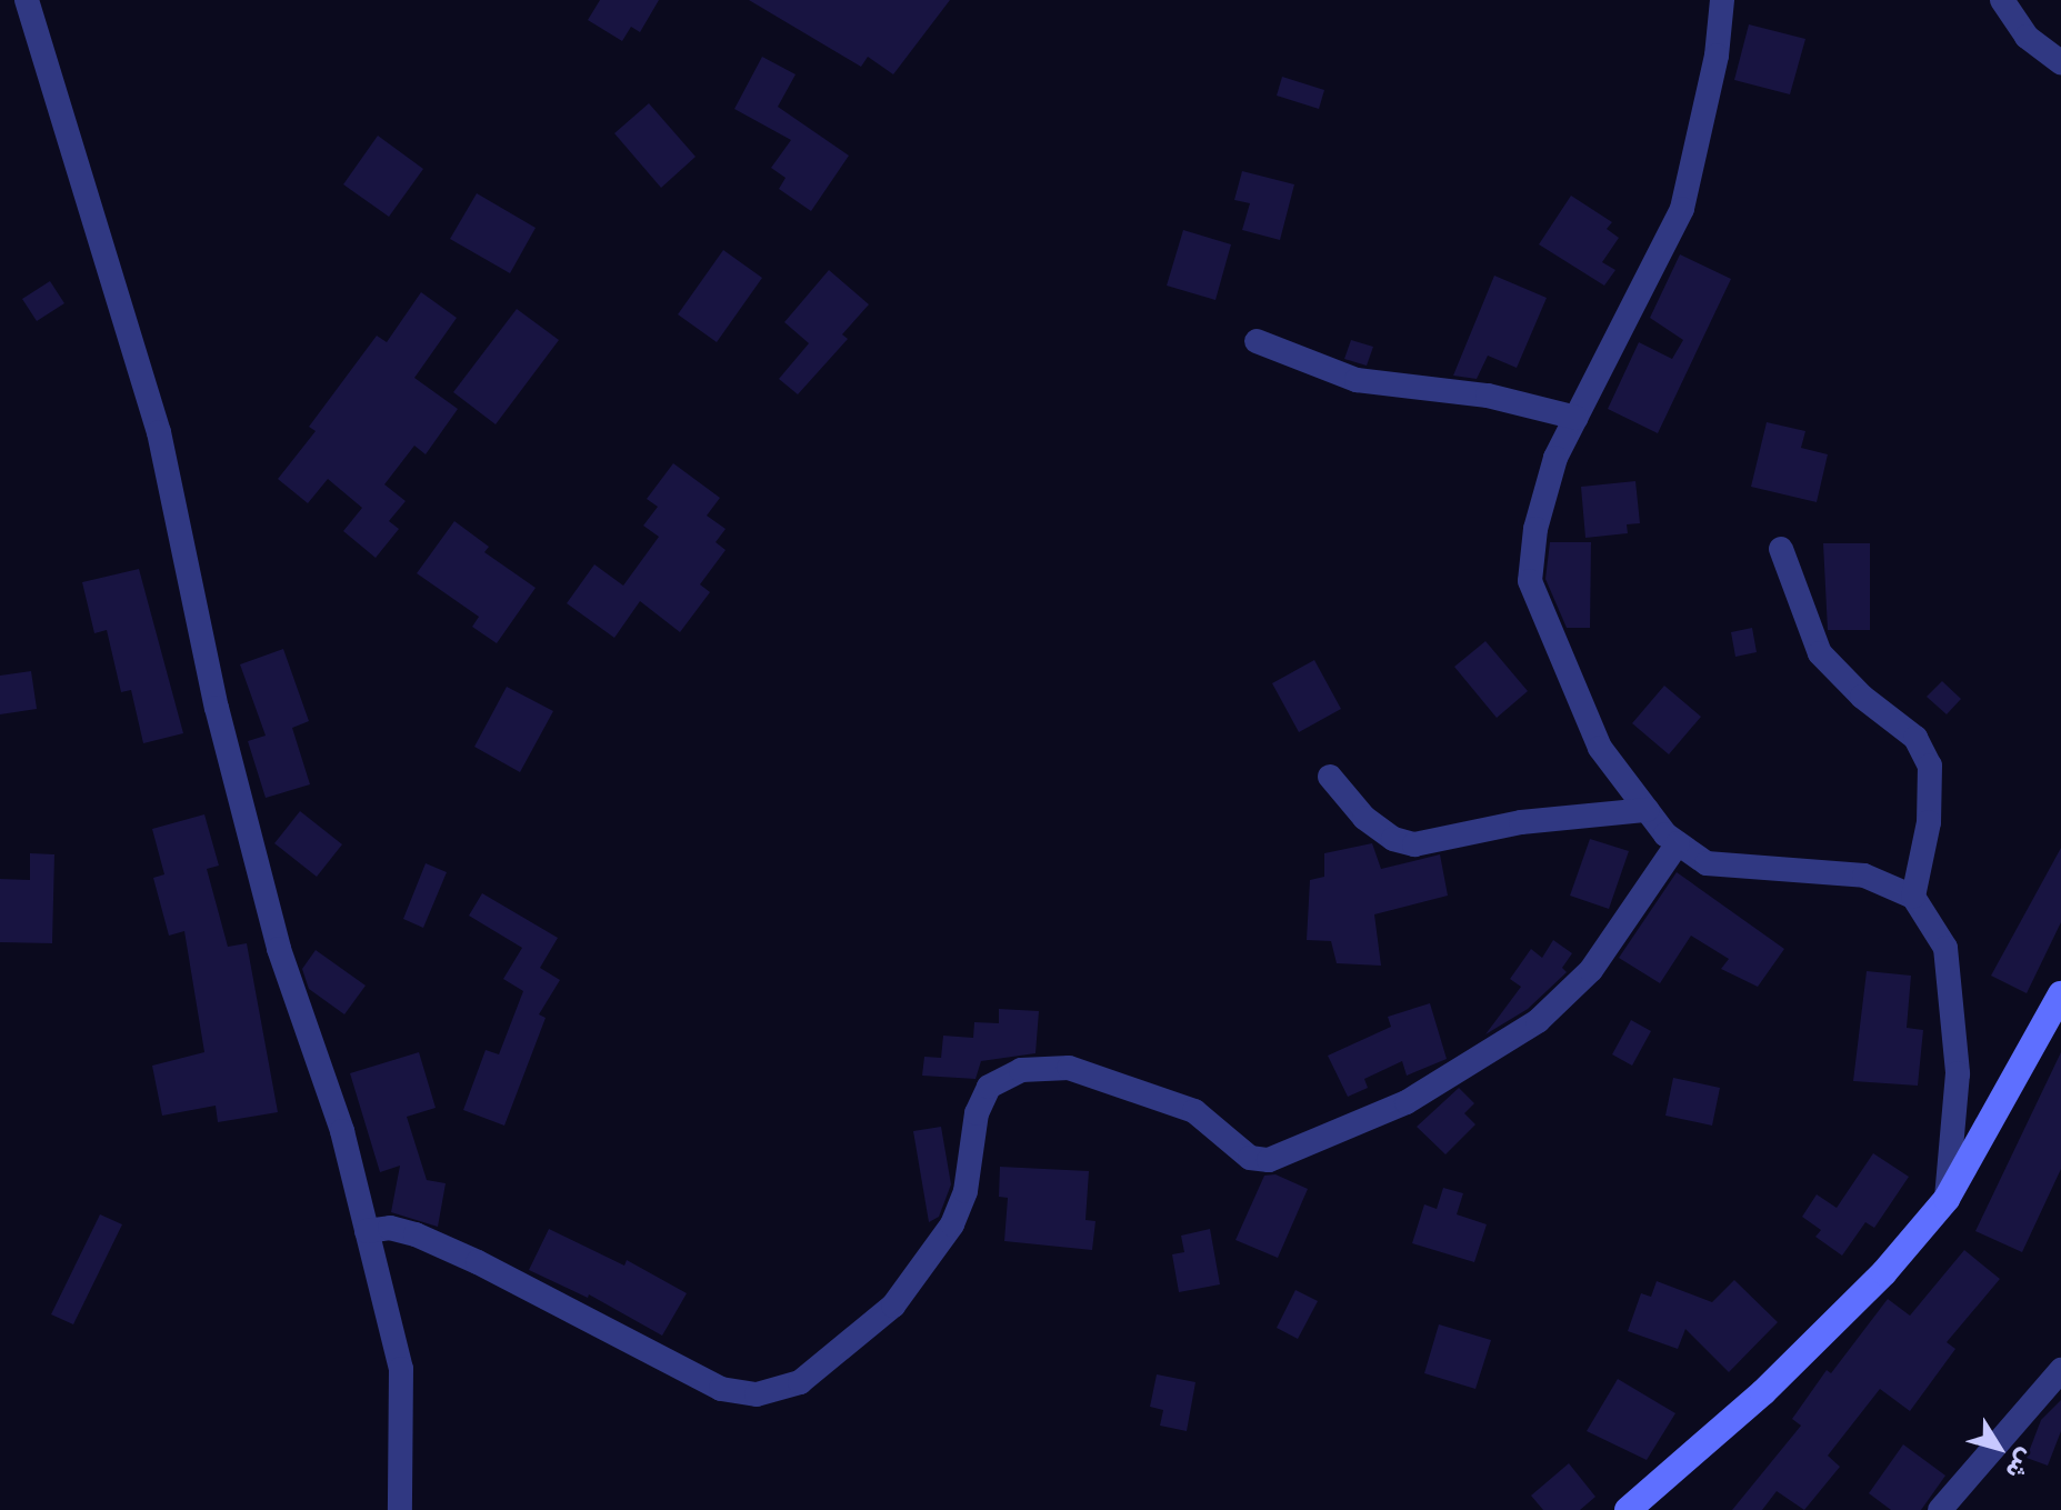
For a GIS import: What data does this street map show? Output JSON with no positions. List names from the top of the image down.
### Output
{
  "north": "bottom right"
}
